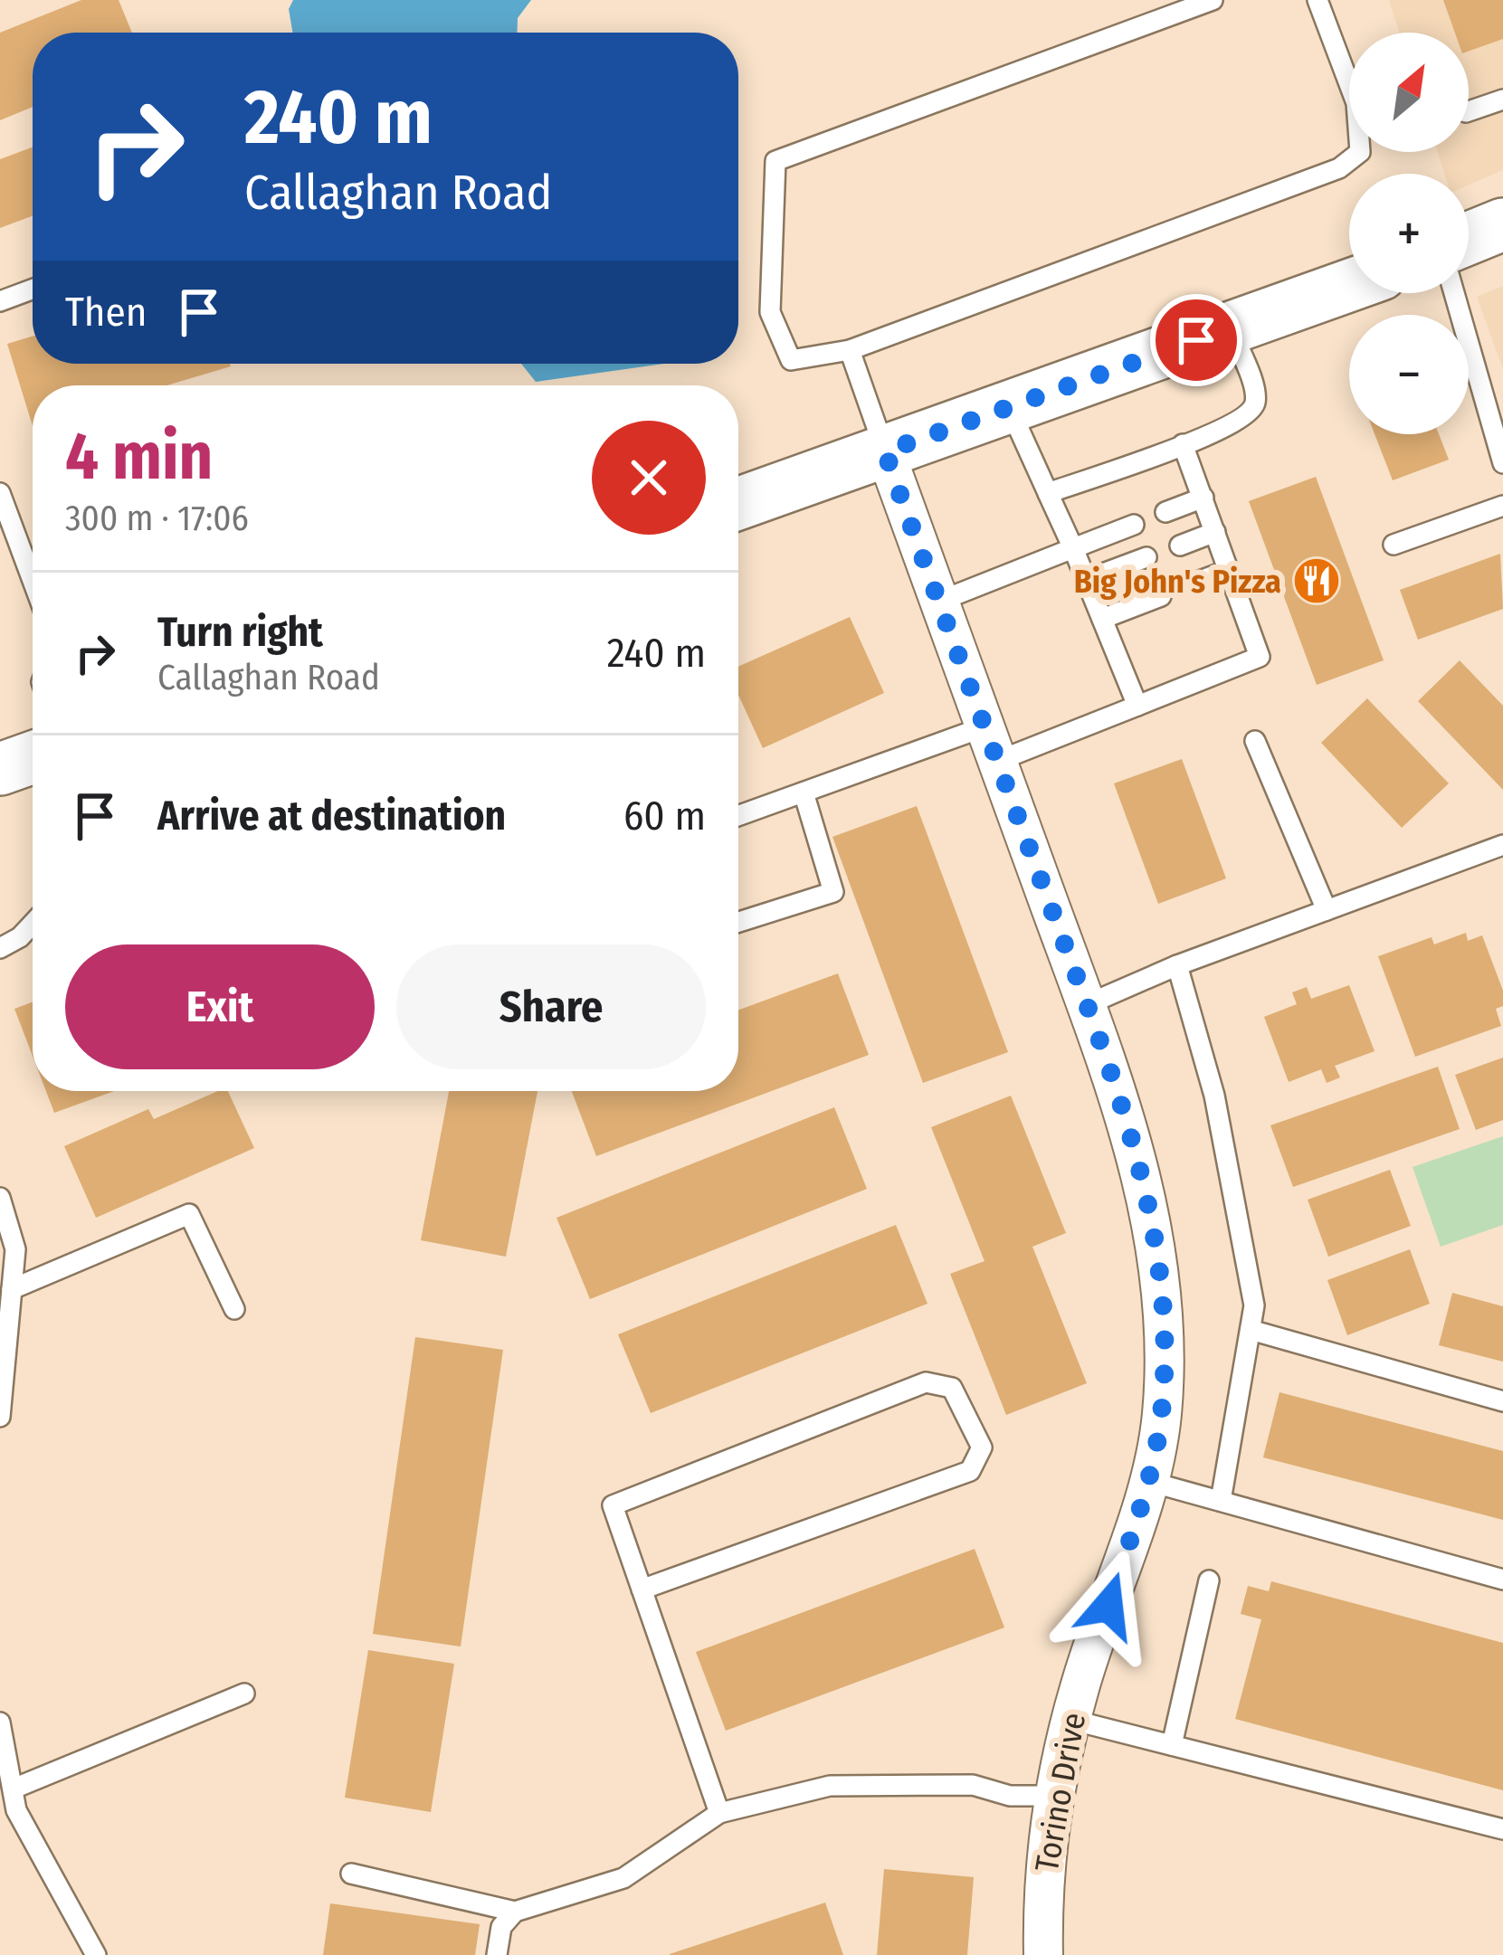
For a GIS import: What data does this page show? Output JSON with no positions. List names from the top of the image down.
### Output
{
  "streets": {
    "street": ["Torino Drive"]
  },
  "places": {
    "restaurant": ["Big John's Pizza"]
  },
  "north": "top right",
  "page": {
    "map_buttons": ["+", "−"],
    "turn": ["240 m", "Callaghan Road"],
    "then": "Then",
    "heading": ["4 min", "300 m · 17:06"],
    "list": [
      {
        "name": "Turn right",
        "note": "Callaghan Road",
        "value": "240 m"
      },
      {
        "name": "Arrive at destination",
        "value": "60 m"
      }
    ],
    "buttons": ["Exit", "Share"]
  }
}
